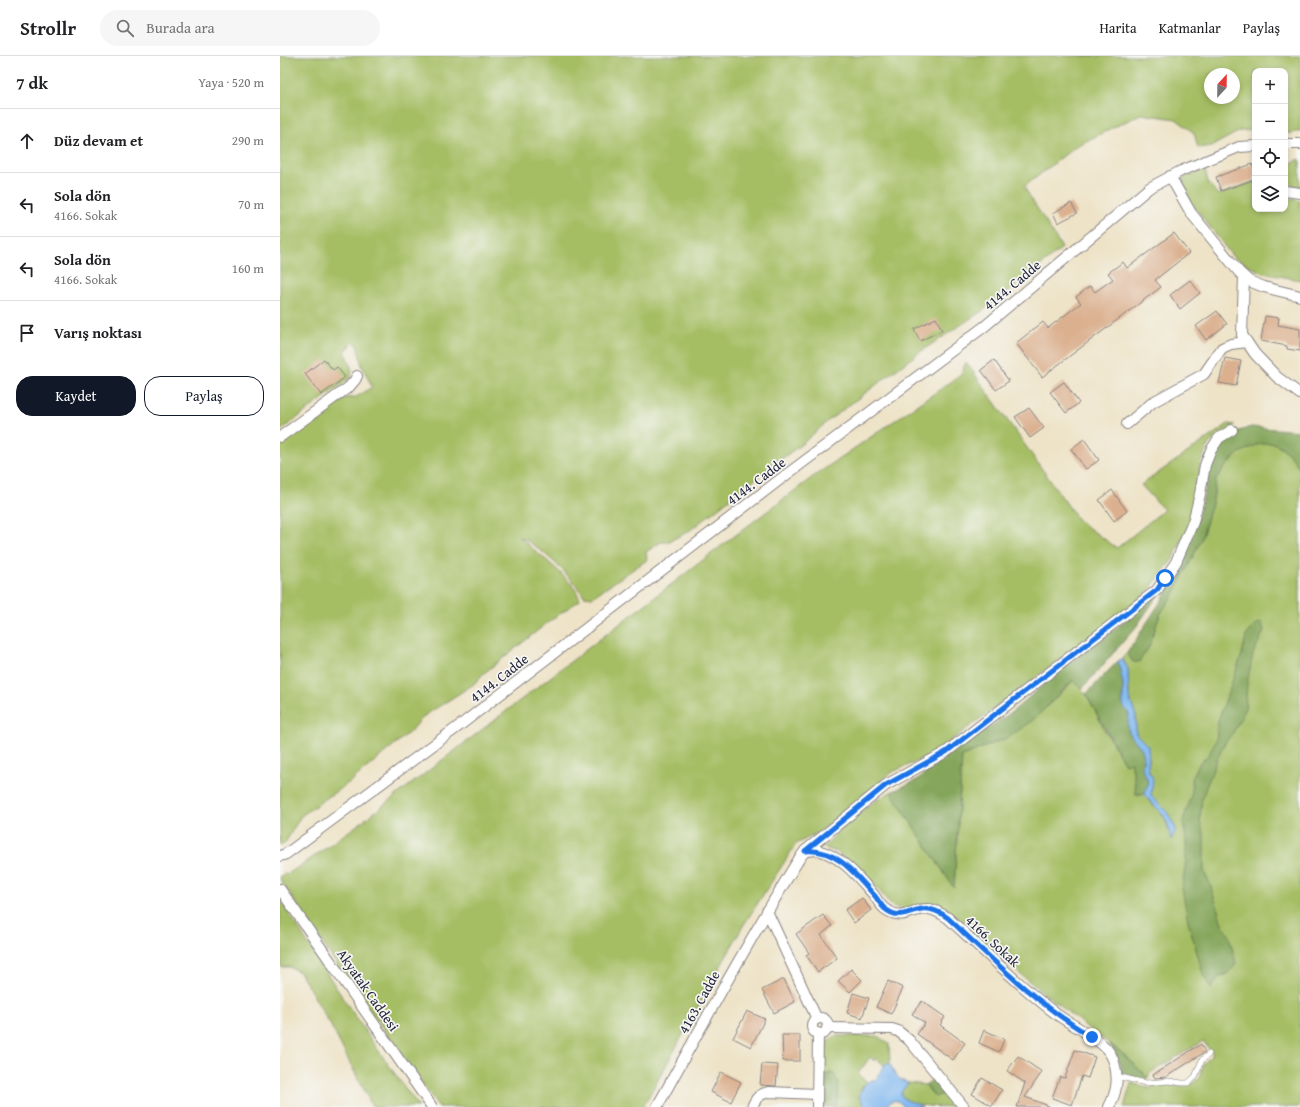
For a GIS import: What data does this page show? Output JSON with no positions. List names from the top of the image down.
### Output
{
  "streets": {
    "street": [
      "4144. Cadde",
      "4166. Sokak",
      "Akyatak Caddesi",
      "4163. Cadde"
    ]
  },
  "crossings": [
    ["4166. Sokak", "4163. Cadde"]
  ],
  "north": "top",
  "page": {
    "header": "Strollr",
    "search": "Burada ara",
    "nav": ["Harita", "Katmanlar", "Paylaş"],
    "heading": ["7 dk", "Yaya · 520 m"],
    "map_buttons": ["+", "−"],
    "list": [
      ["Düz devam et", "290 m"],
      ["Sola dön", "4166. Sokak", "70 m"],
      ["Sola dön", "4166. Sokak", "160 m"],
      "Varış noktası"
    ],
    "buttons": ["Kaydet", "Paylaş"]
  }
}
